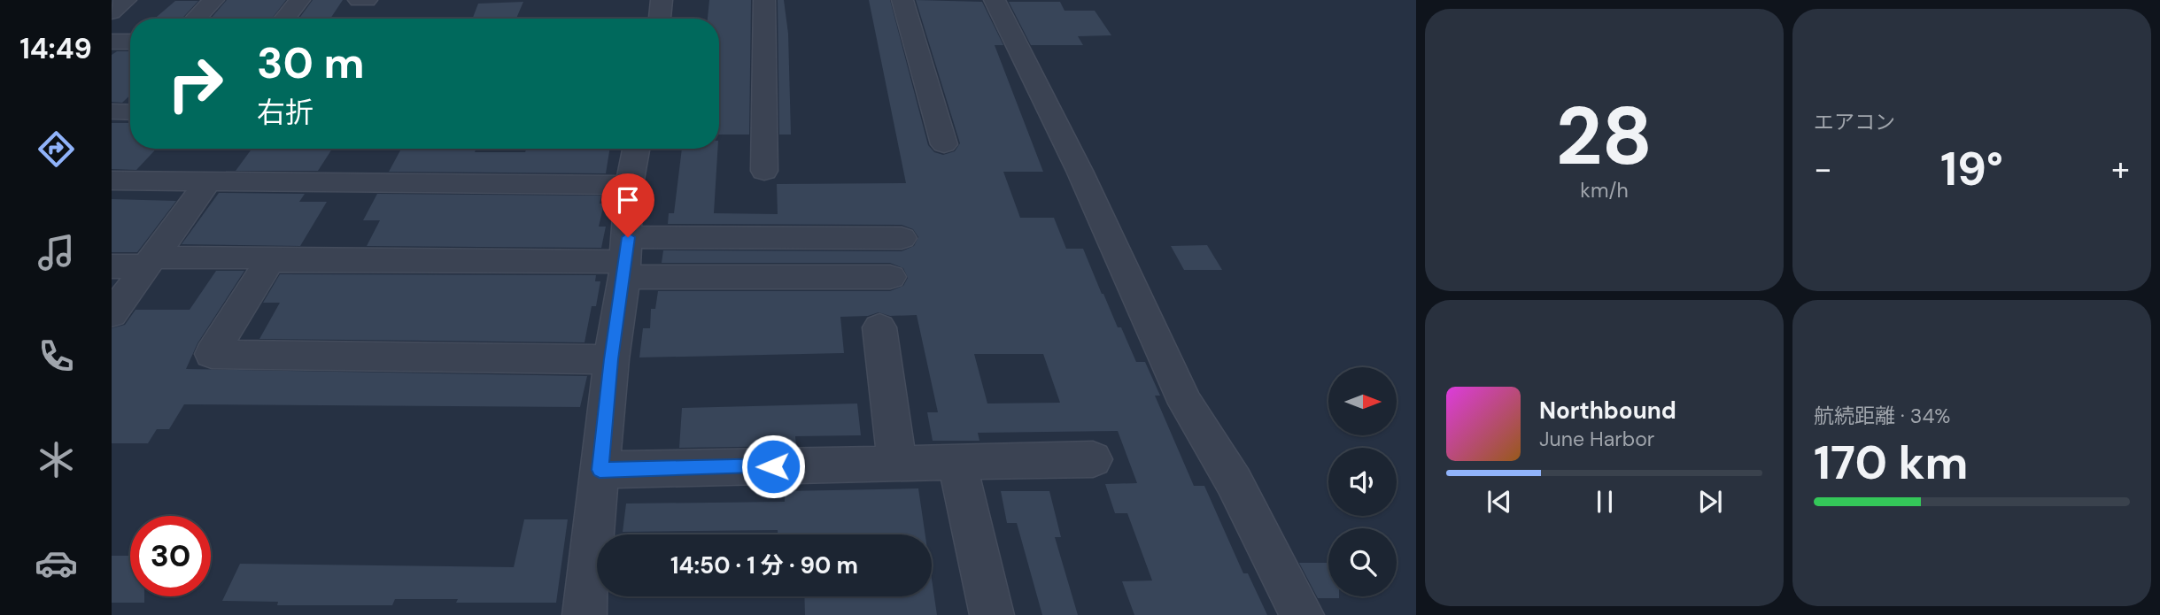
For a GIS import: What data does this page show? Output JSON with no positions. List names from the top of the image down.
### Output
{
  "north": "right",
  "page": {
    "tabs": "14:49",
    "tile": [
      ["28", "km/h"],
      "エアコン",
      ["航続距離 · 34%", "170 km"]
    ],
    "turn": ["30 m", "右折"],
    "heat": ["−", "19°", "+"],
    "song": ["Northbound", "June Harbor"],
    "limit": "30",
    "trip": "14:50 · 1 分 · 90 m"
  }
}
